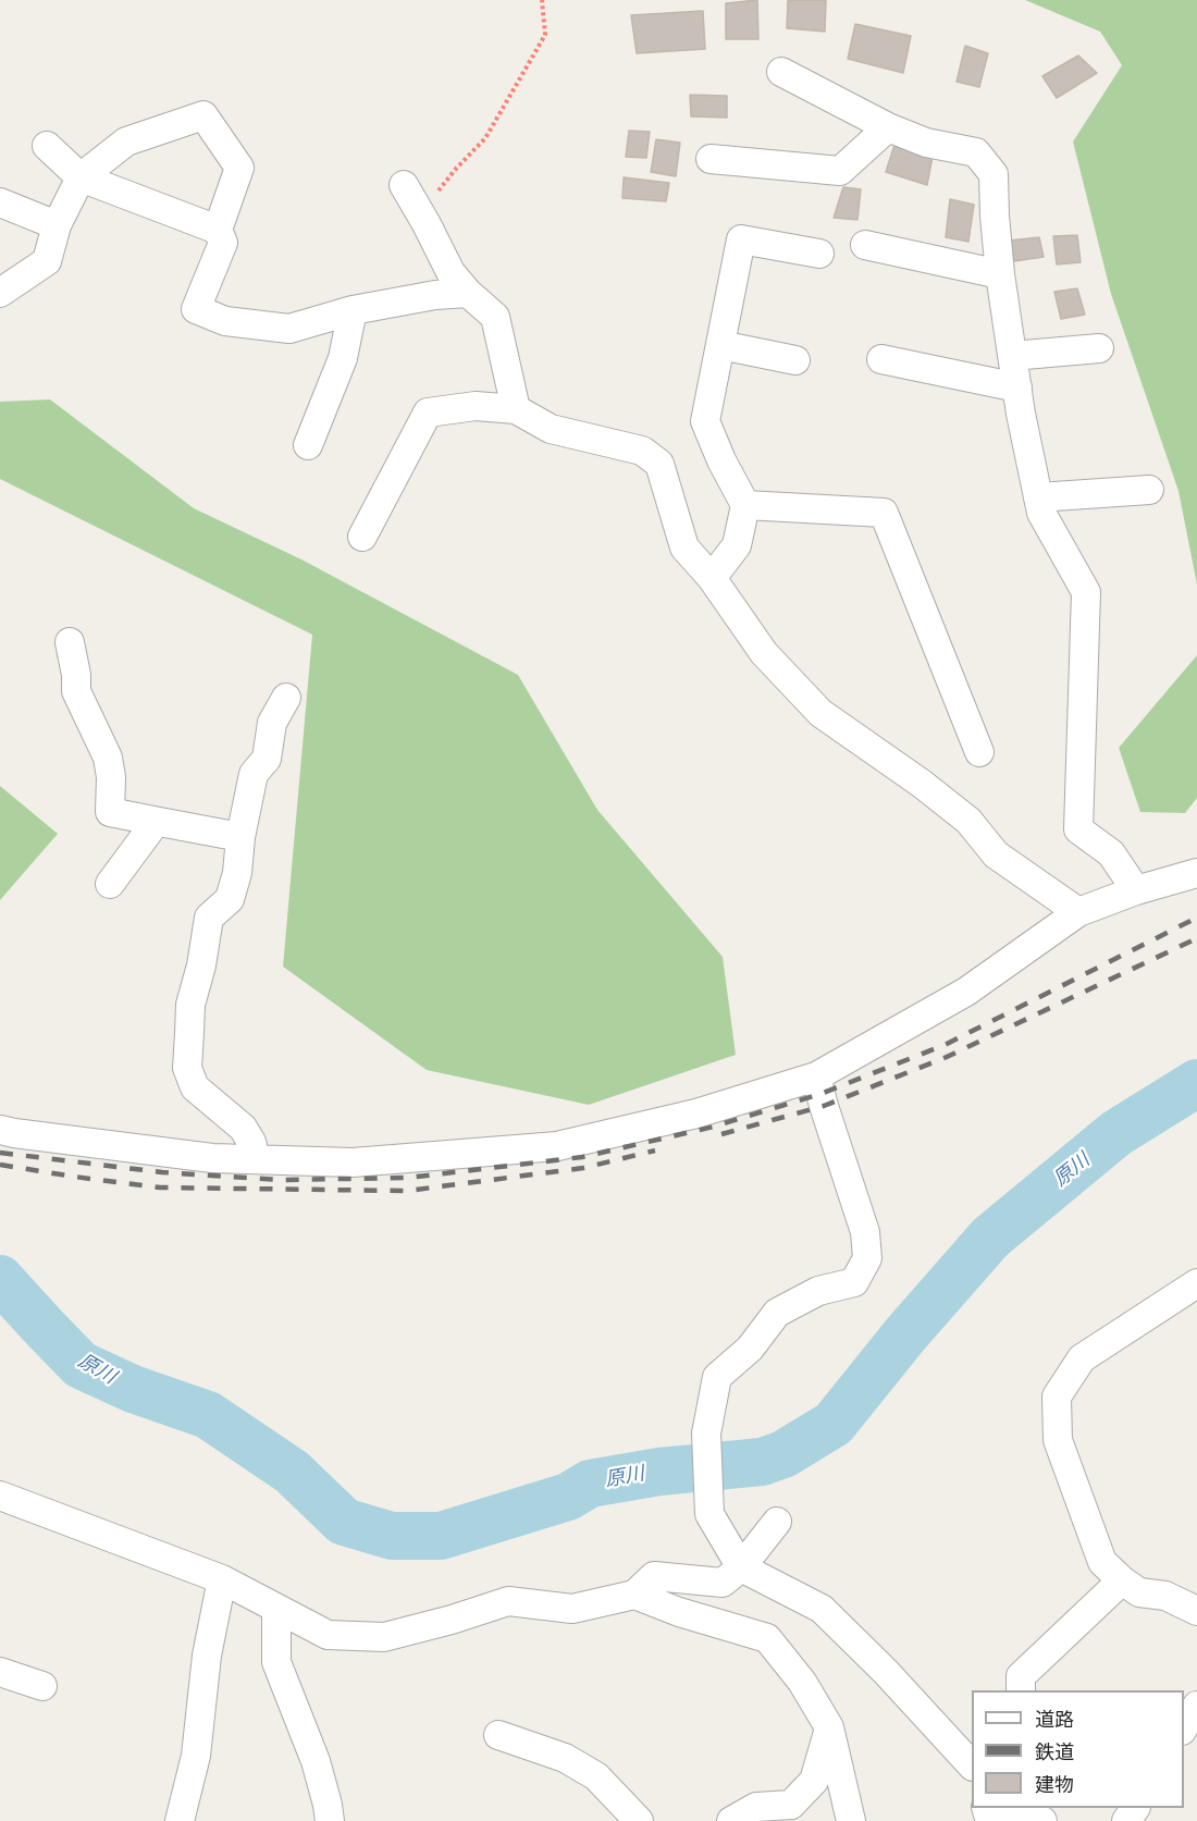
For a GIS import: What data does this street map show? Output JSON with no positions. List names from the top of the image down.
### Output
{
  "water": ["原川"],
  "legend": ["道路", "鉄道", "建物"]
}
